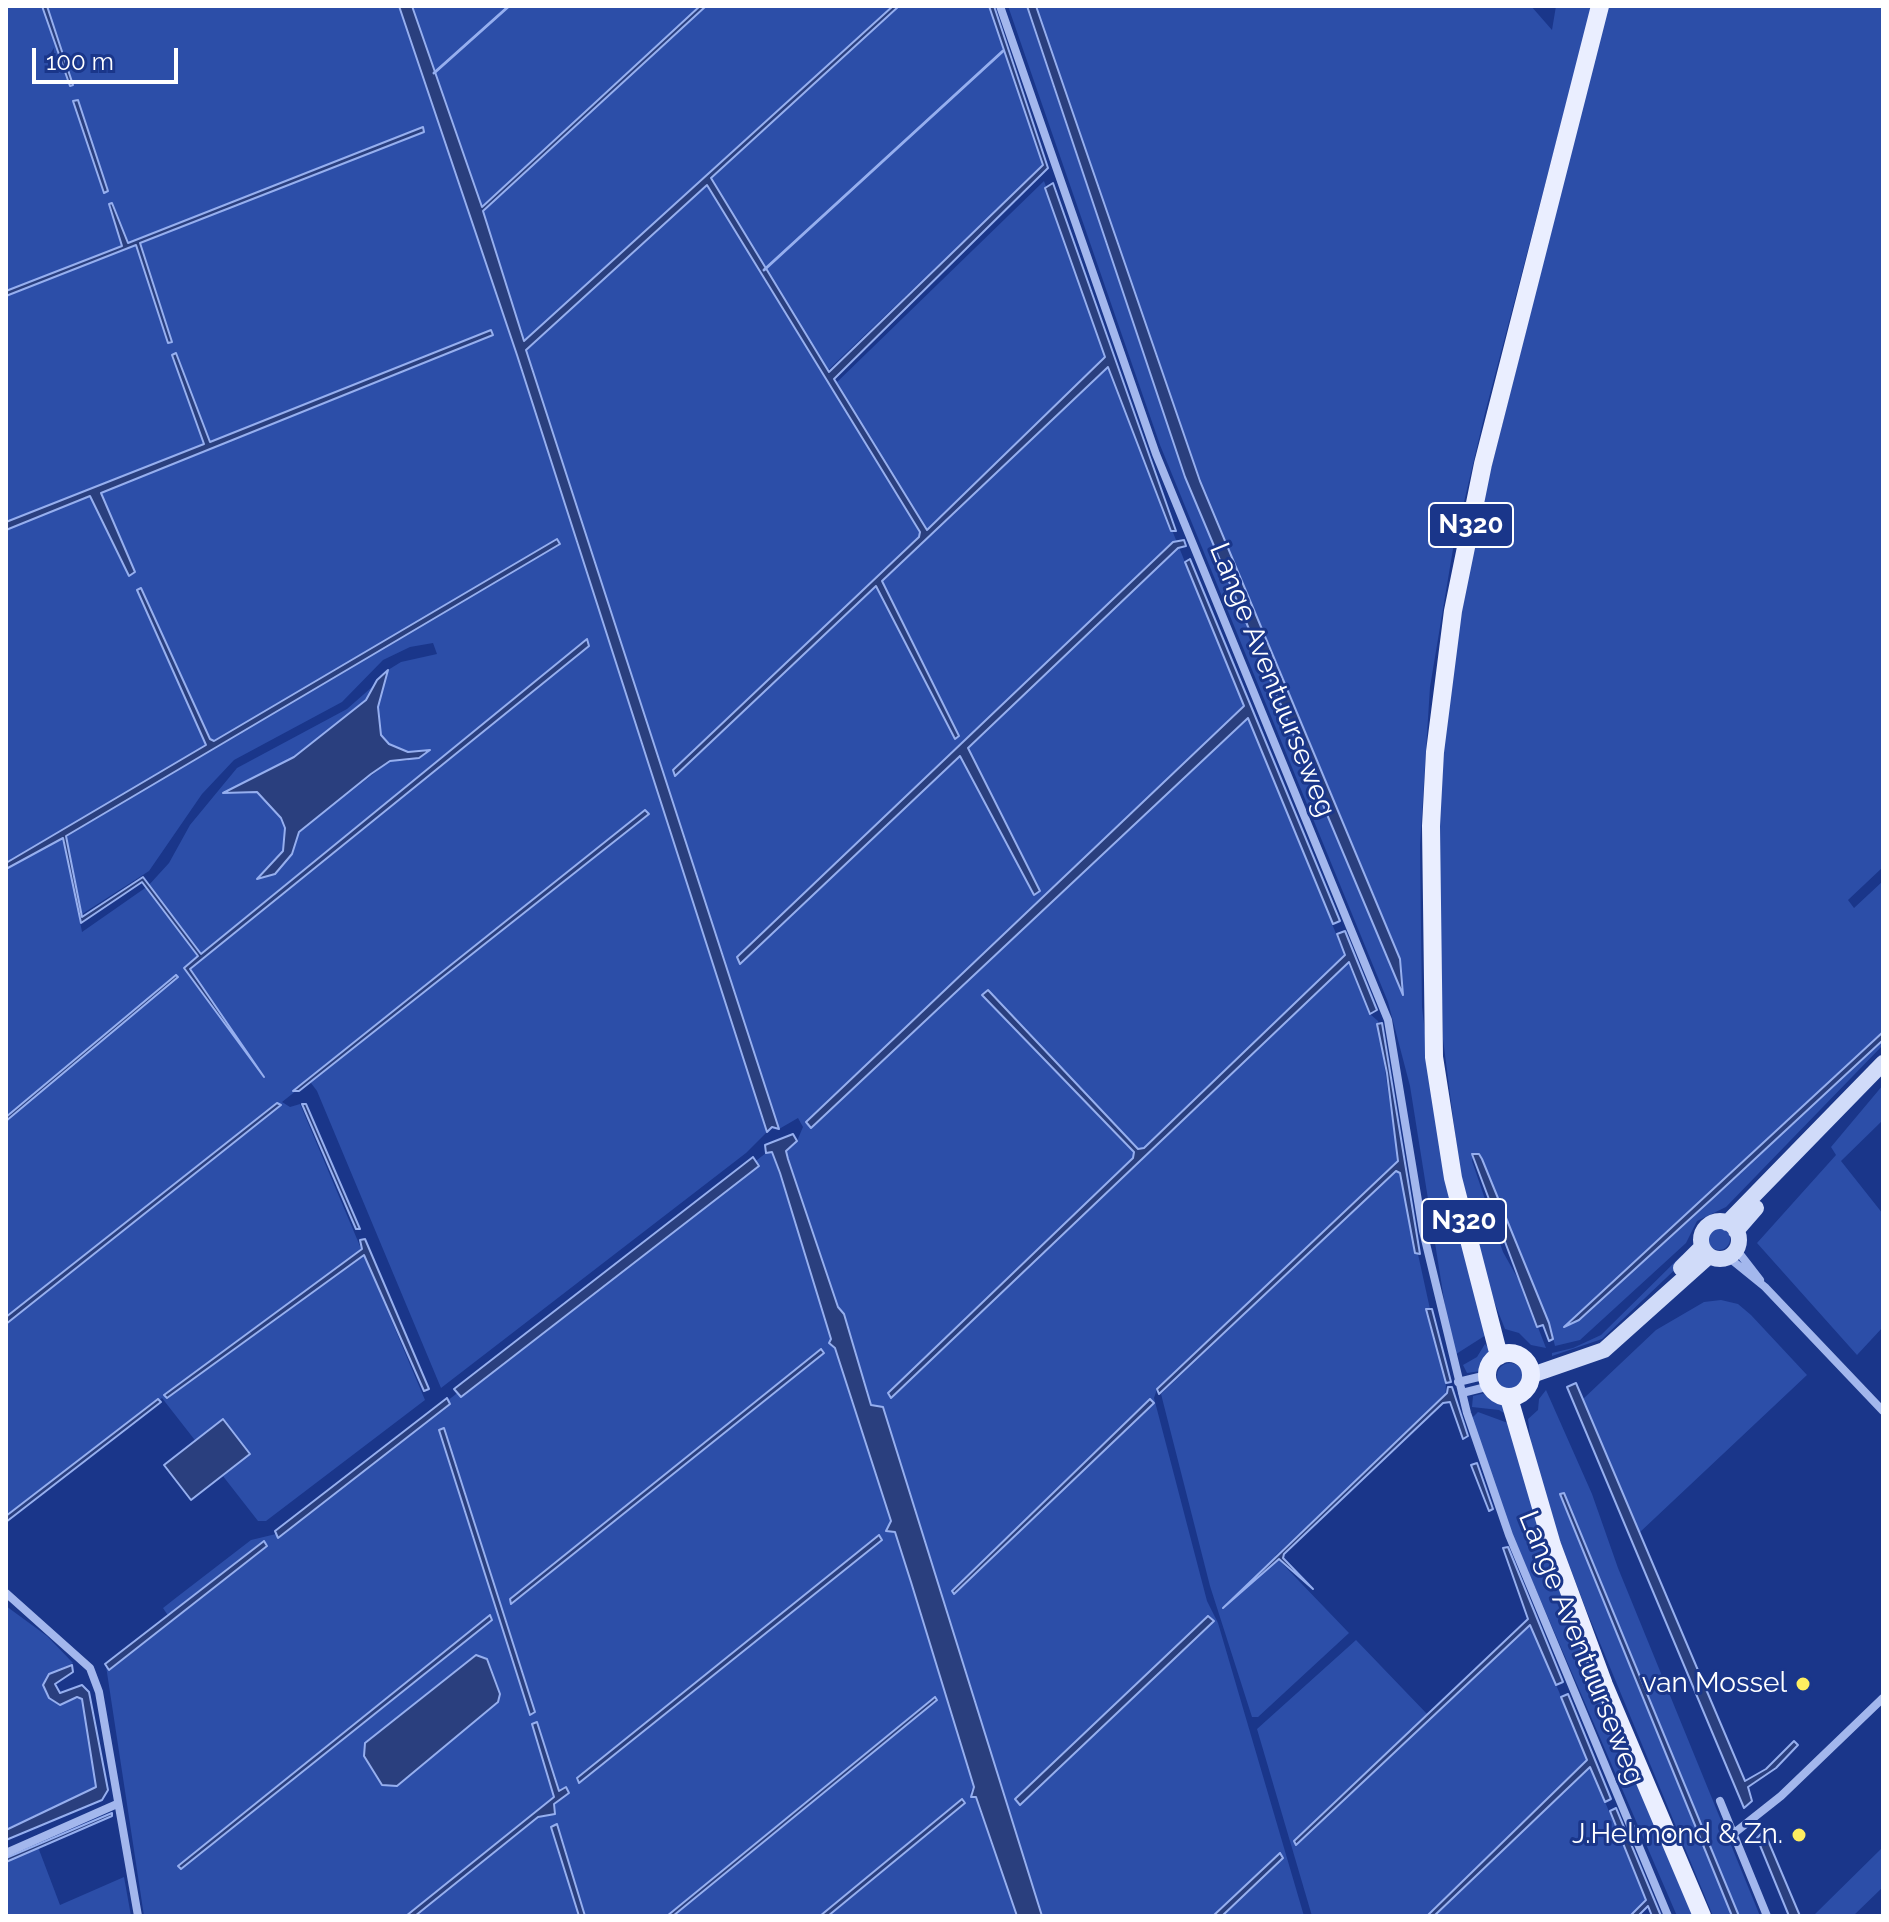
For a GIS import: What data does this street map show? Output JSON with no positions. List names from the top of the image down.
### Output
{
  "streets": {
    "main road": ["N320"],
    "street": ["Lange Aventuurseweg"]
  },
  "places": ["van Mossel", "J.Helmond & Zn."],
  "scale_bar": "100 m"
}
